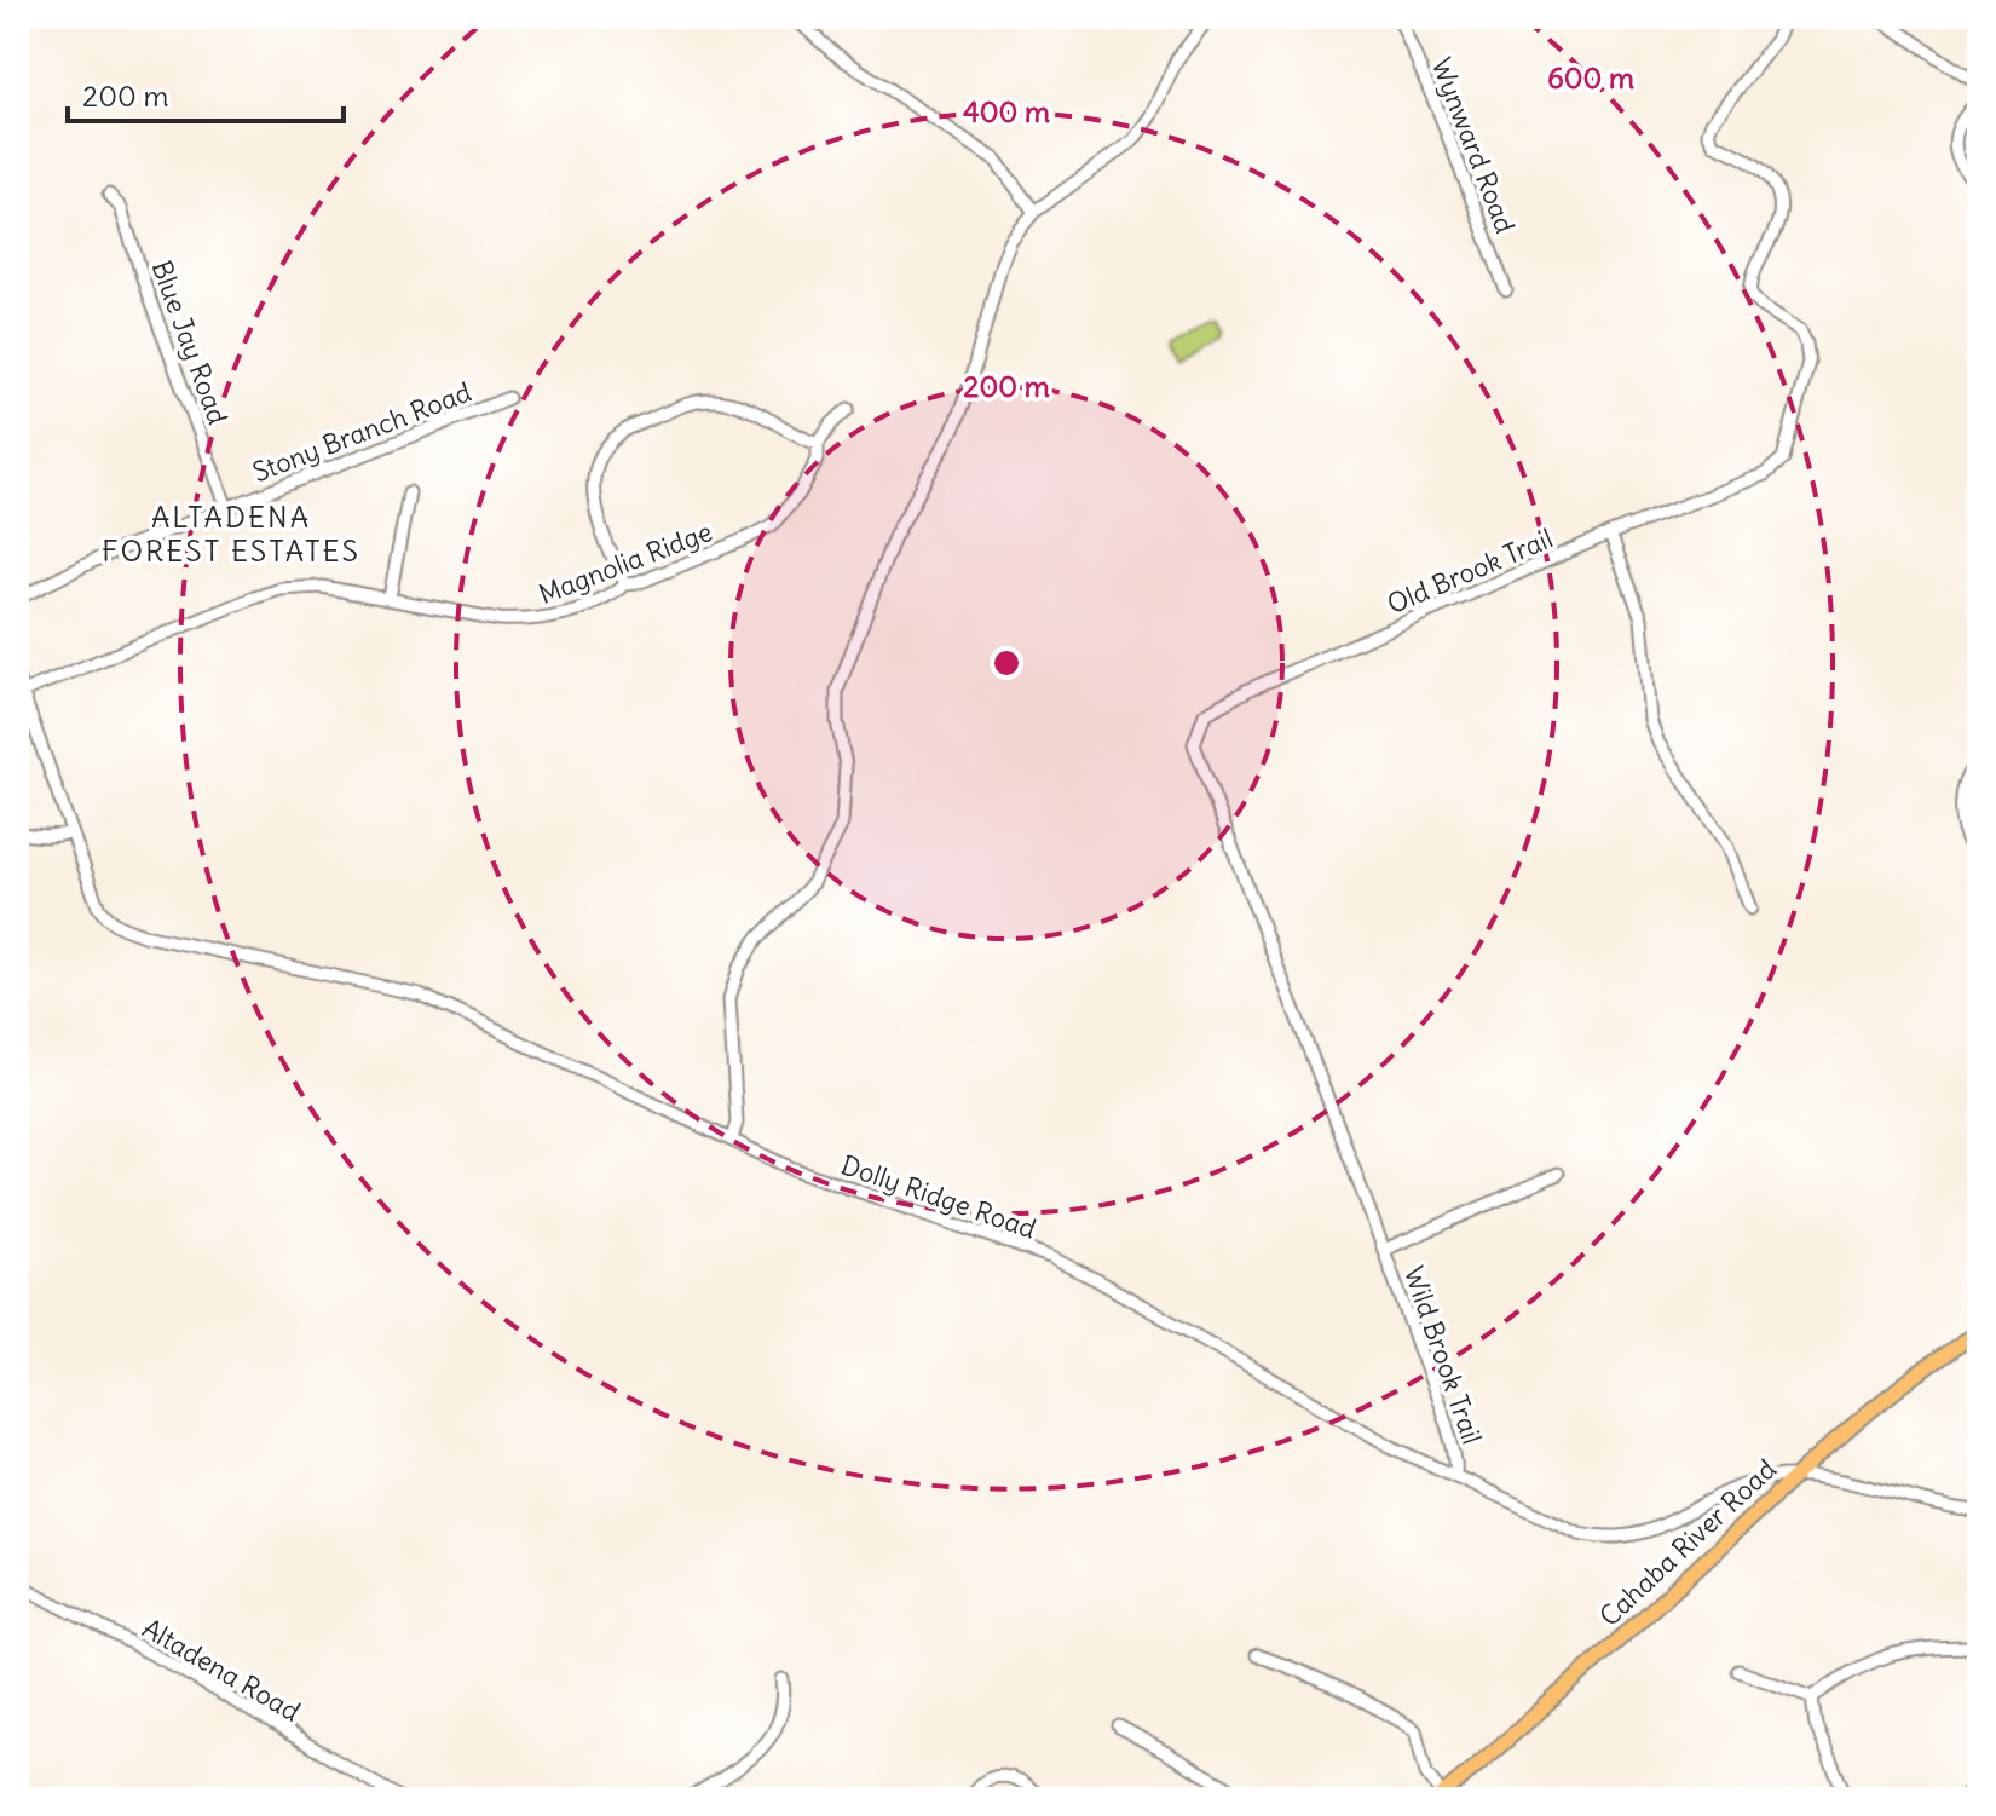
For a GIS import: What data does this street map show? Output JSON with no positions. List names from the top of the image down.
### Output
{
  "streets": {
    "main road": ["Cahaba River Road"],
    "street": [
      "Wynward Road",
      "Blue Jay Road",
      "Stony Branch Road",
      "Magnolia Ridge",
      "Old Brook Trail",
      "Dolly Ridge Road",
      "Wild Brook Trail",
      "Altadena Road"
    ]
  },
  "crossings": [
    ["Blue Jay Road", "Stony Branch Road"],
    ["Magnolia Ridge", "Dolly Ridge Road"],
    ["Old Brook Trail", "Wild Brook Trail"],
    ["Dolly Ridge Road", "Wild Brook Trail"],
    ["Dolly Ridge Road", "Cahaba River Road"]
  ],
  "districts": ["ALTADENA FOREST ESTATES"],
  "scale_bar": "200 m",
  "rings": ["600 m", "400 m", "200 m"]
}
